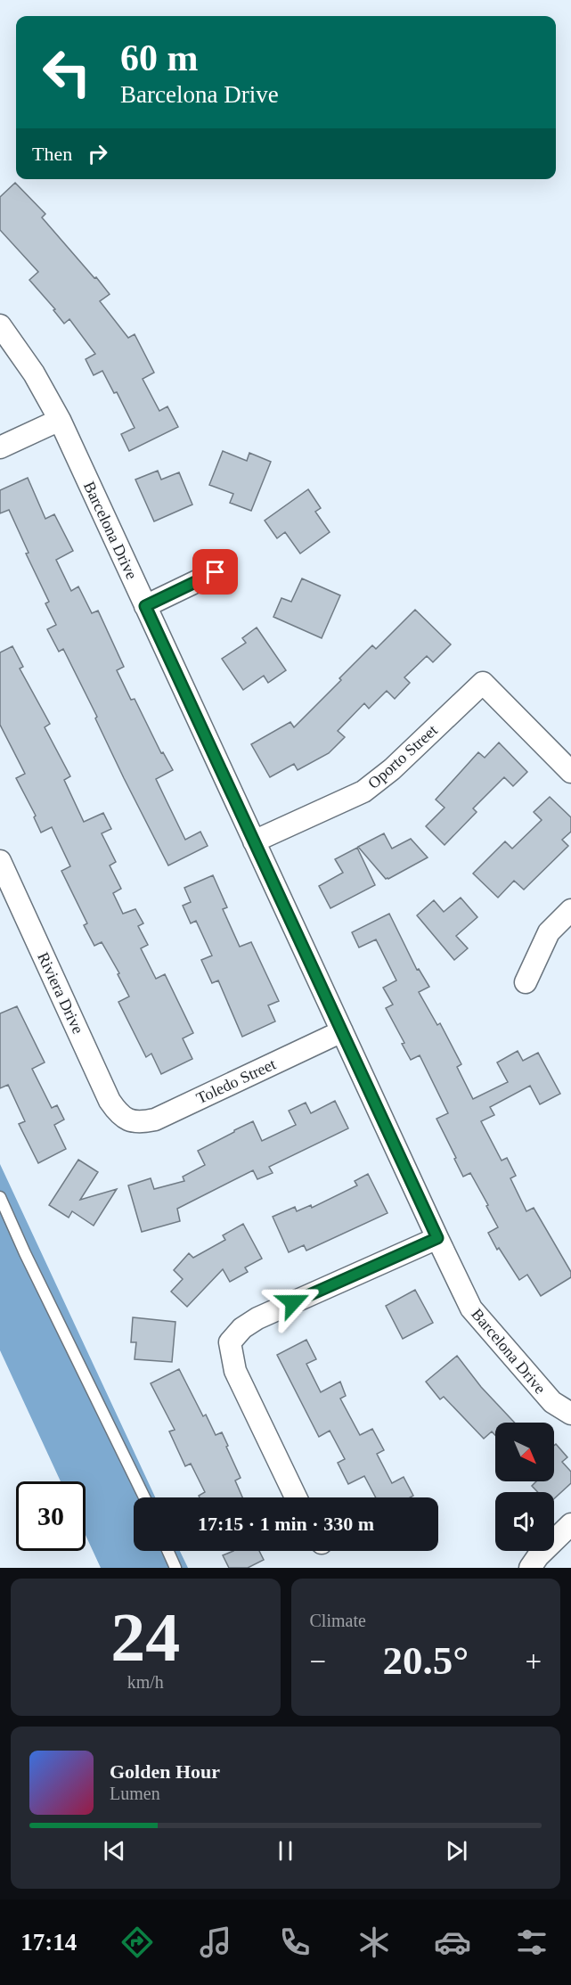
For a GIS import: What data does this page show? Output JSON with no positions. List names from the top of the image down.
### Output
{
  "streets": {
    "street": [
      "Barcelona Drive",
      "Oporto Street",
      "Riviera Drive",
      "Toledo Street"
    ]
  },
  "crossings": [
    ["Barcelona Drive", "Oporto Street"],
    ["Barcelona Drive", "Toledo Street"],
    ["Riviera Drive", "Toledo Street"]
  ],
  "north": "bottom right",
  "page": {
    "turn": ["60 m", "Barcelona Drive"],
    "then": "Then",
    "limit": "30",
    "trip": "17:15 · 1 min · 330 m",
    "tile": [
      ["24", "km/h"],
      "Climate"
    ],
    "heat": ["−", "20.5°", "+"],
    "song": ["Golden Hour", "Lumen"],
    "tabs": "17:14"
  }
}
